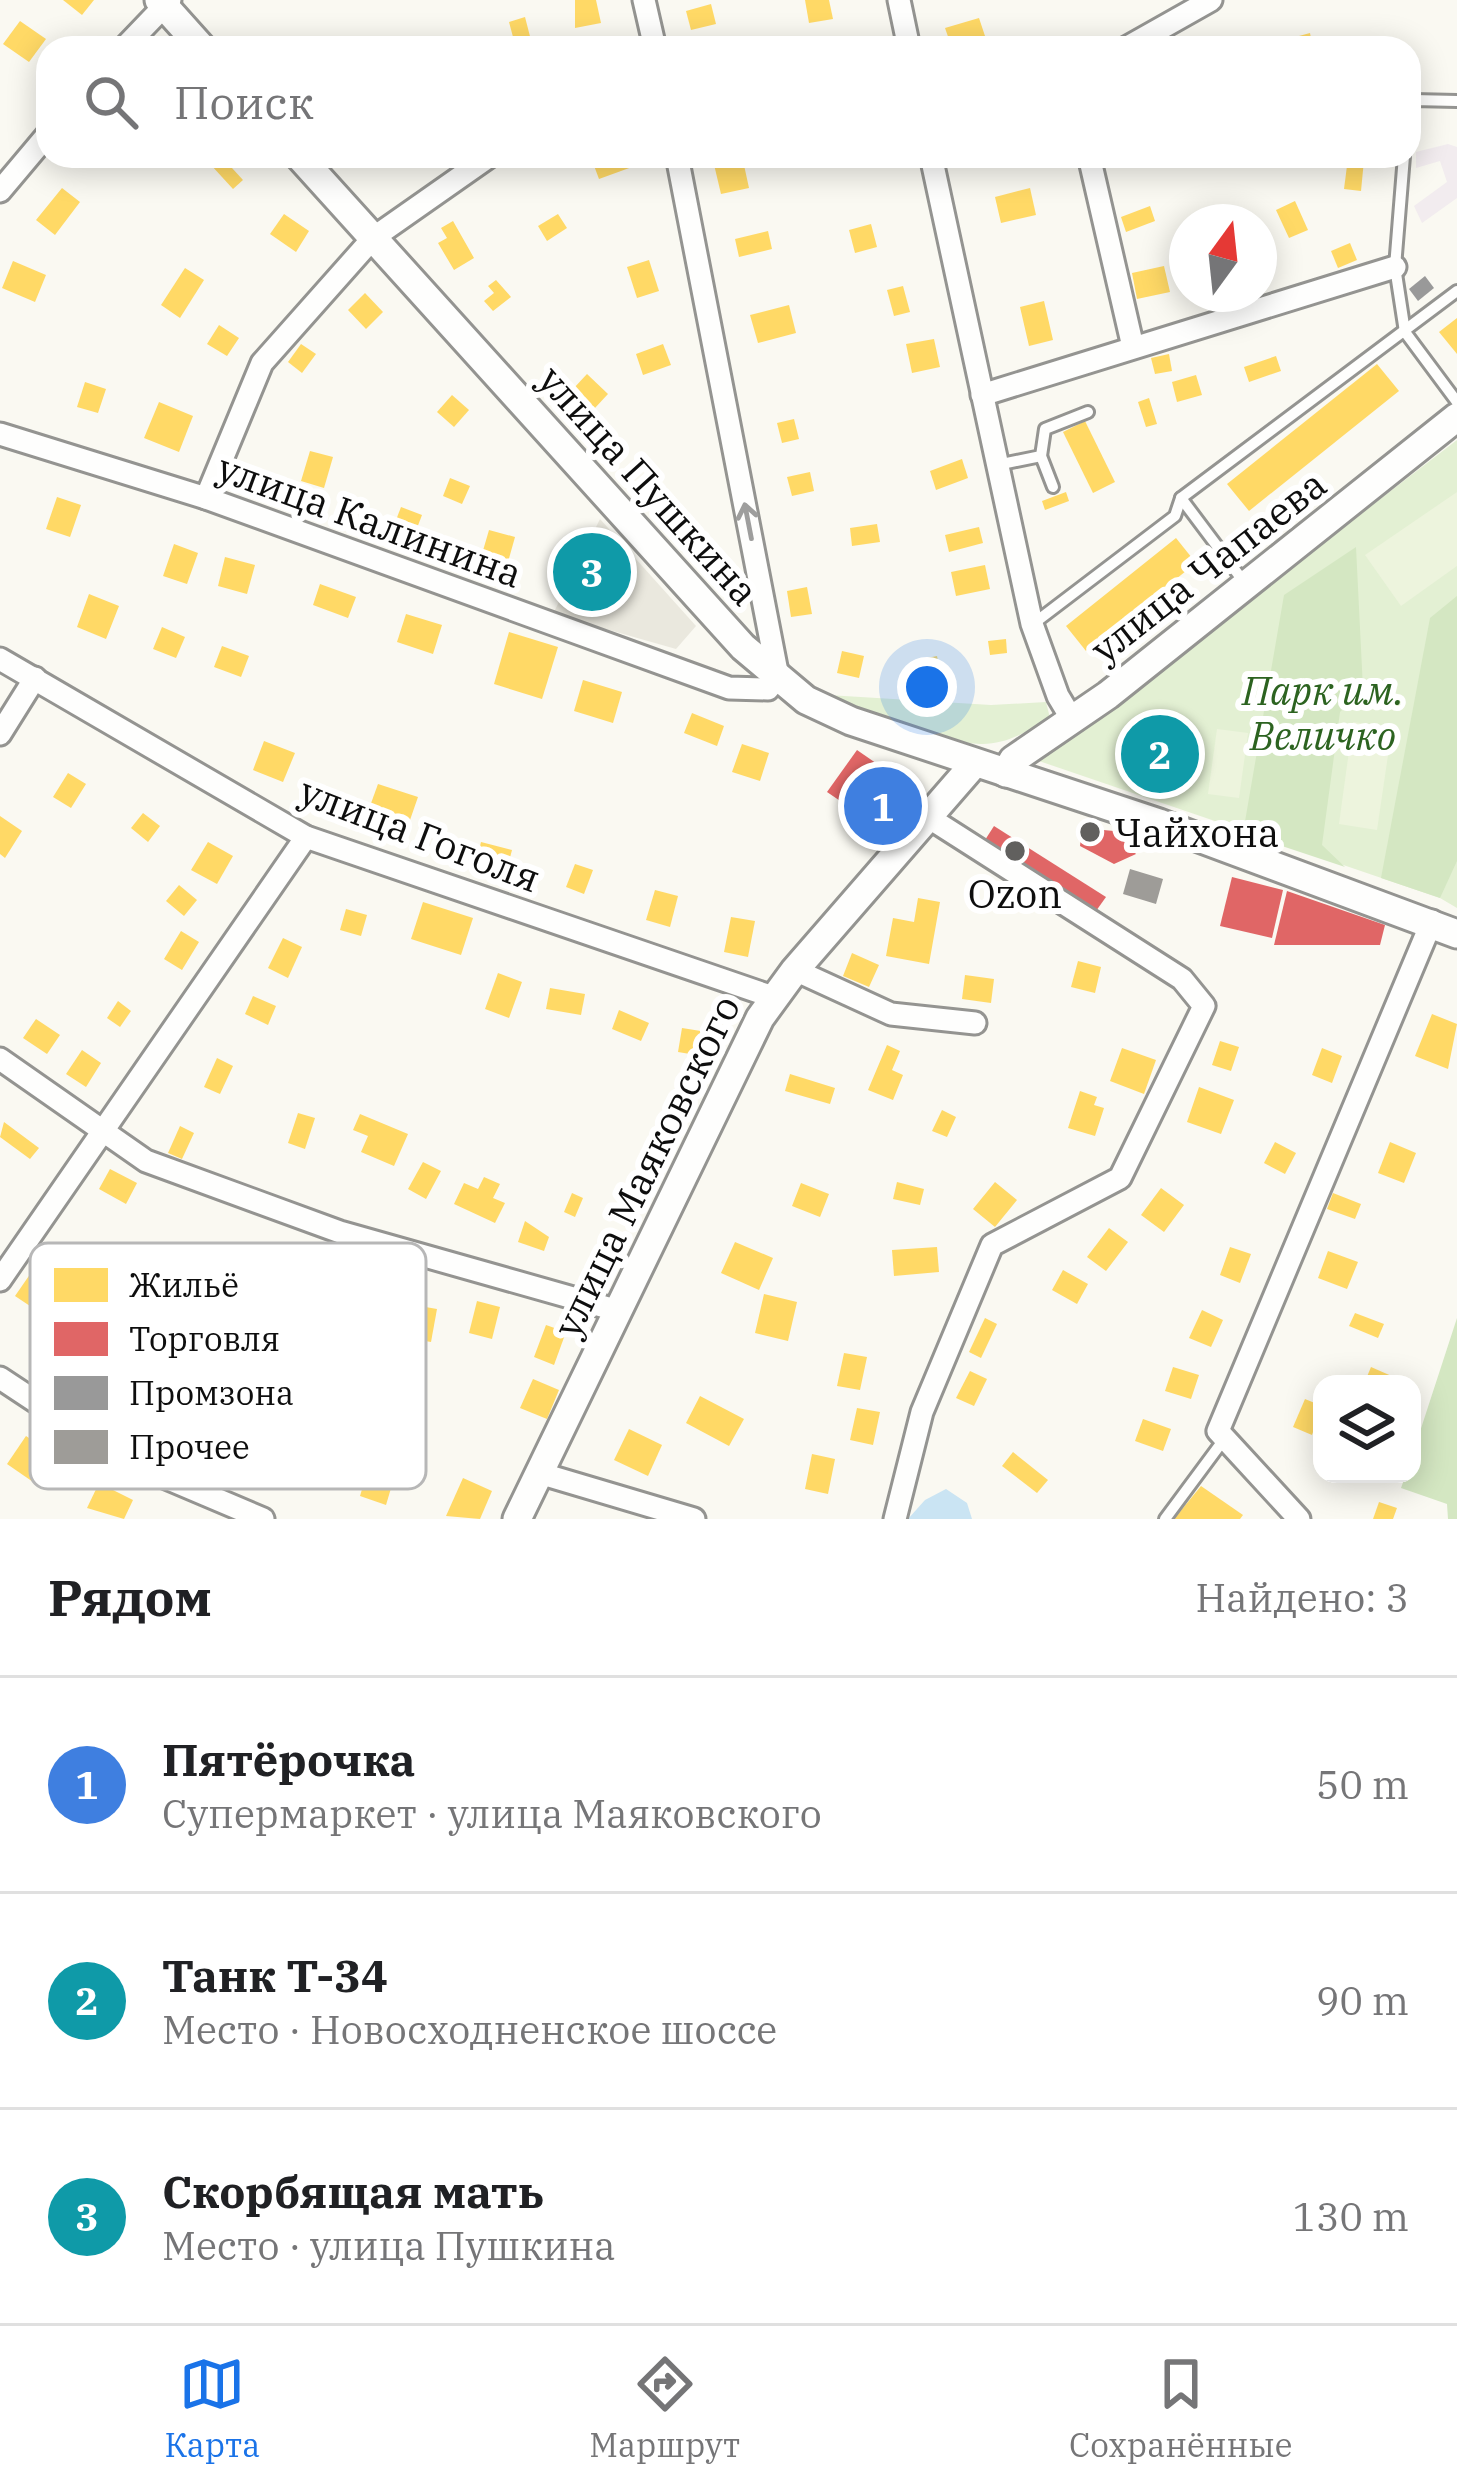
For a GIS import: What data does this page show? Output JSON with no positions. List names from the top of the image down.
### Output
{
  "streets": {
    "street": [
      "улица Пушкина",
      "улица Калинина",
      "улица Чапаева",
      "улица Гоголя",
      "улица Маяковского"
    ]
  },
  "crossings": [
    ["улица Пушкина", "улица Калинина"],
    ["улица Пушкина", "улица Чапаева"],
    ["улица Пушкина", "улица Маяковского"],
    ["улица Гоголя", "улица Маяковского"]
  ],
  "parks": ["Парк им. Величко"],
  "places": ["Чайхона", "Ozon"],
  "legend": [
    "Жильё",
    "Торговля",
    "Промзона",
    "Прочее"
  ],
  "north": "top",
  "page": {
    "search": "Поиск",
    "pins": ["3", "2", "1"],
    "heading": ["Рядом", "Найдено: 3"],
    "list": [
      {
        "mark": "1",
        "name": "Пятёрочка",
        "note": "Супермаркет · улица Маяковского",
        "value": "50 m"
      },
      {
        "mark": "2",
        "name": "Танк Т-34",
        "note": "Место · Новосходненское шоссе",
        "value": "90 m"
      },
      {
        "mark": "3",
        "name": "Скорбящая мать",
        "note": "Место · улица Пушкина",
        "value": "130 m"
      }
    ],
    "nav": ["Карта", "Маршрут", "Сохранённые"]
  }
}
